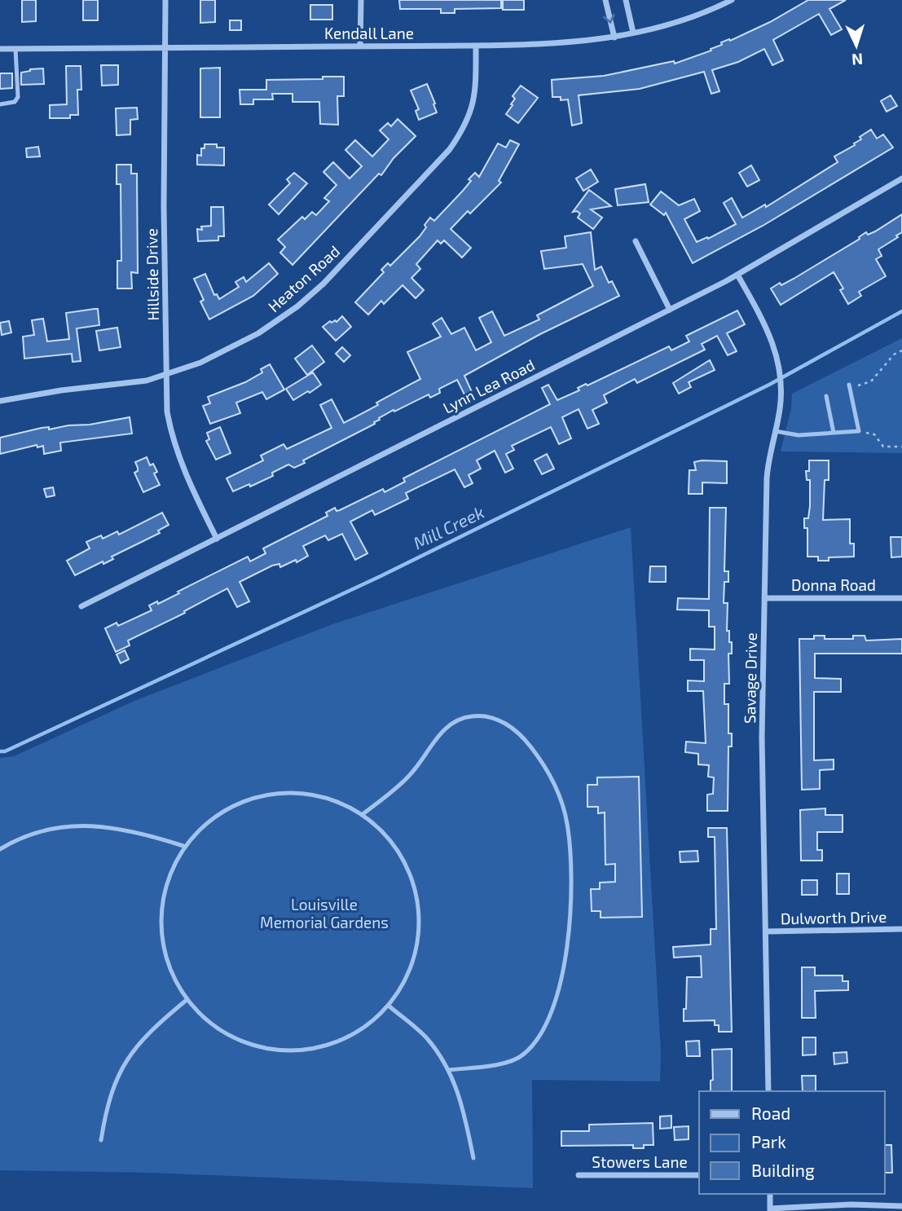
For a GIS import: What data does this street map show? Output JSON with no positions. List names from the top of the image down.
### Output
{
  "streets": {
    "street": [
      "Kendall Lane",
      "Hillside Drive",
      "Heaton Road",
      "Lynn Lea Road",
      "Donna Road",
      "Savage Drive",
      "Dulworth Drive",
      "Stowers Lane"
    ]
  },
  "crossings": [
    ["Kendall Lane", "Hillside Drive"],
    ["Kendall Lane", "Heaton Road"],
    ["Hillside Drive", "Heaton Road"],
    ["Hillside Drive", "Lynn Lea Road"],
    ["Lynn Lea Road", "Savage Drive"],
    ["Donna Road", "Savage Drive"],
    ["Savage Drive", "Dulworth Drive"]
  ],
  "water": ["Mill Creek"],
  "parks": ["Louisville Memorial Gardens"],
  "legend": ["Road", "Park", "Building"],
  "north": "bottom"
}
